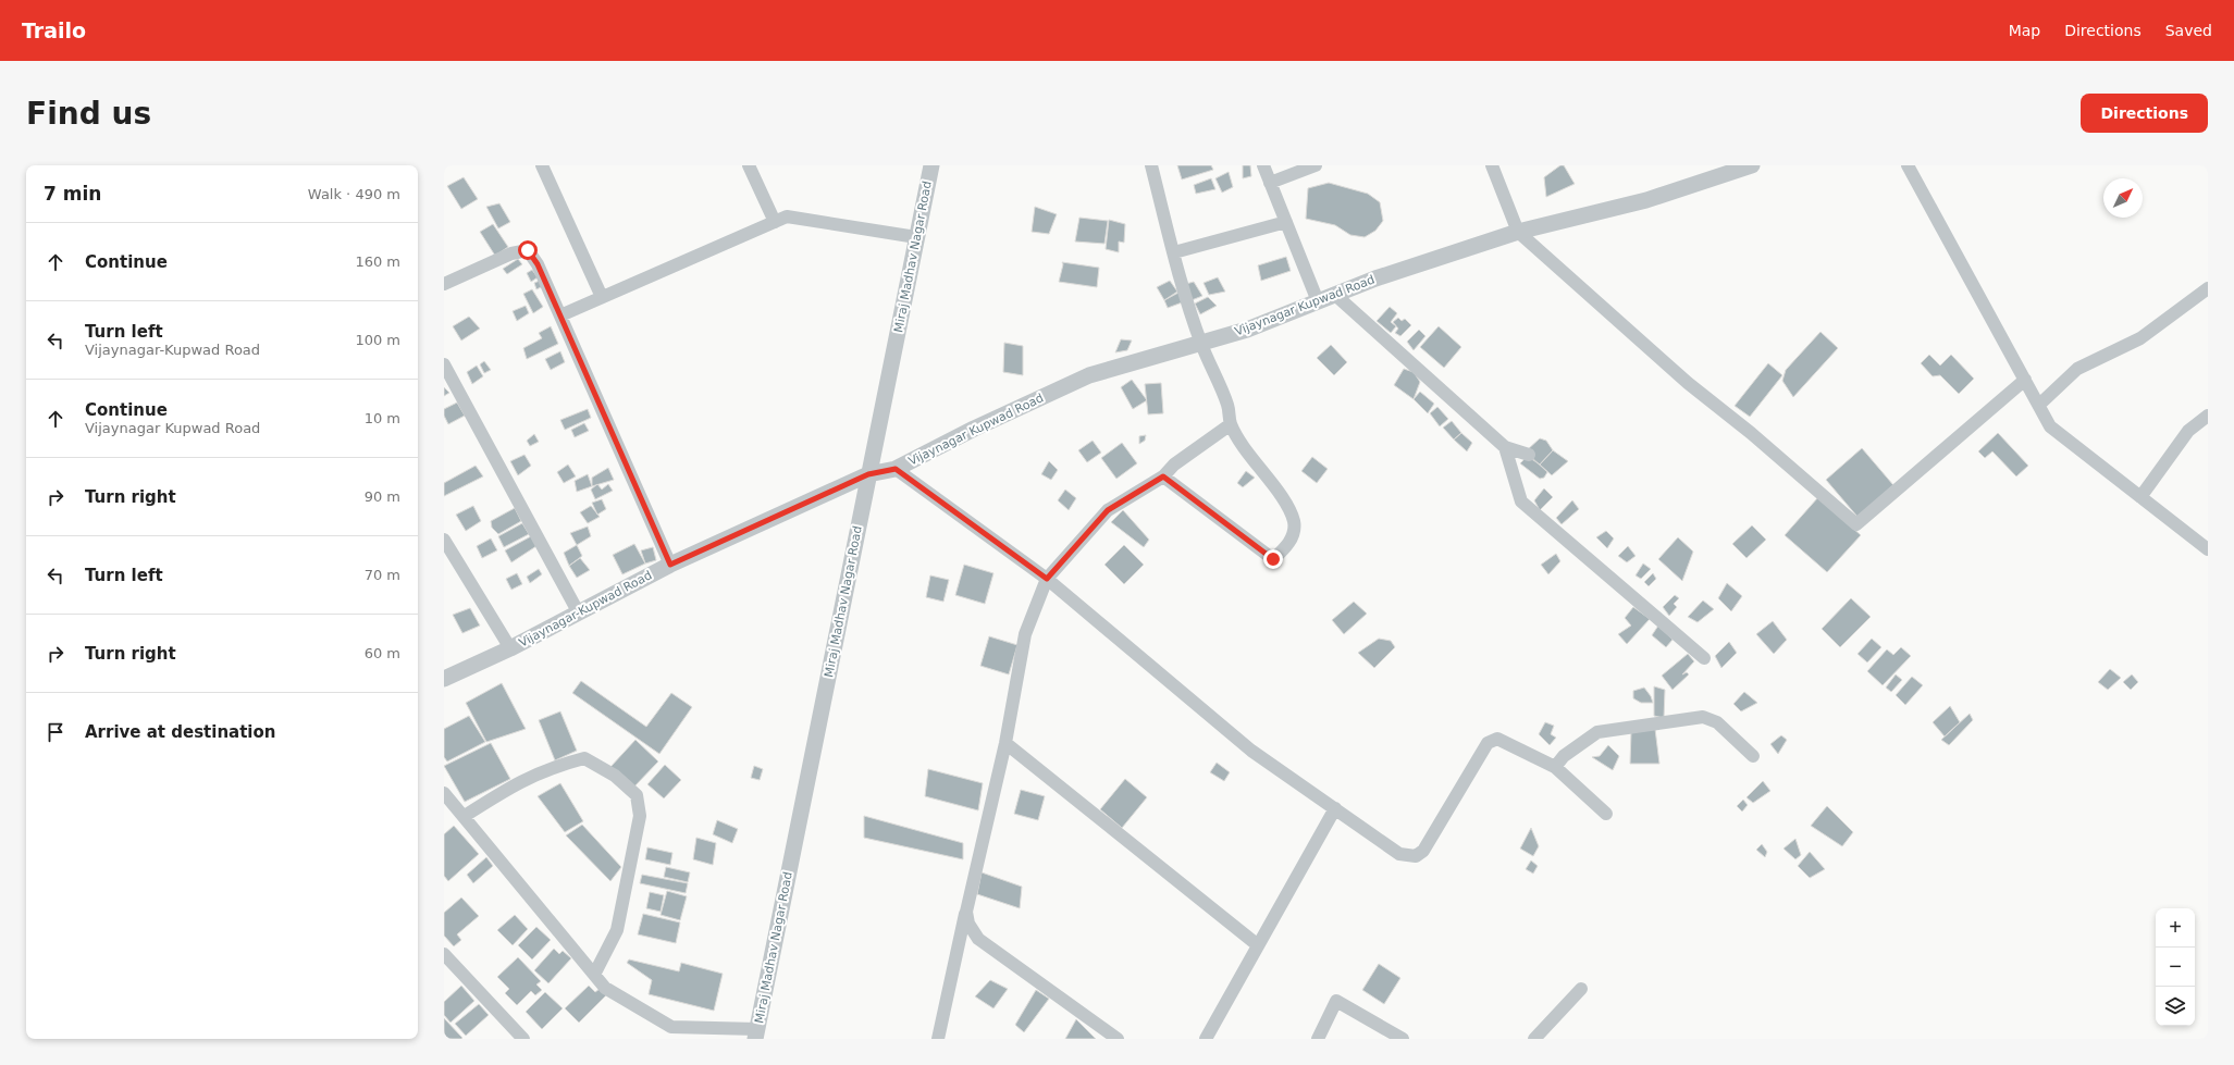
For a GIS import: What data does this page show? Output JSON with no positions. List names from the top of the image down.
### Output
{
  "streets": {
    "street": ["Miraj Madhav Nagar Road", "Vijaynagar Kupwad Road", "Vijaynagar-Kupwad Road"]
  },
  "crossings": [
    ["Miraj Madhav Nagar Road", "Vijaynagar Kupwad Road"],
    ["Miraj Madhav Nagar Road", "Vijaynagar-Kupwad Road"],
    ["Vijaynagar Kupwad Road", "Vijaynagar-Kupwad Road"]
  ],
  "north": "top right",
  "page": {
    "header": "Trailo",
    "nav": ["Map", "Directions", "Saved"],
    "buttons": "Directions",
    "title": "Find us",
    "heading": ["7 min", "Walk · 490 m"],
    "list": [
      ["Continue", "160 m"],
      ["Turn left", "Vijaynagar-Kupwad Road", "100 m"],
      ["Continue", "Vijaynagar Kupwad Road", "10 m"],
      ["Turn right", "90 m"],
      ["Turn left", "70 m"],
      ["Turn right", "60 m"],
      "Arrive at destination"
    ],
    "map_buttons": ["+", "−"]
  }
}
